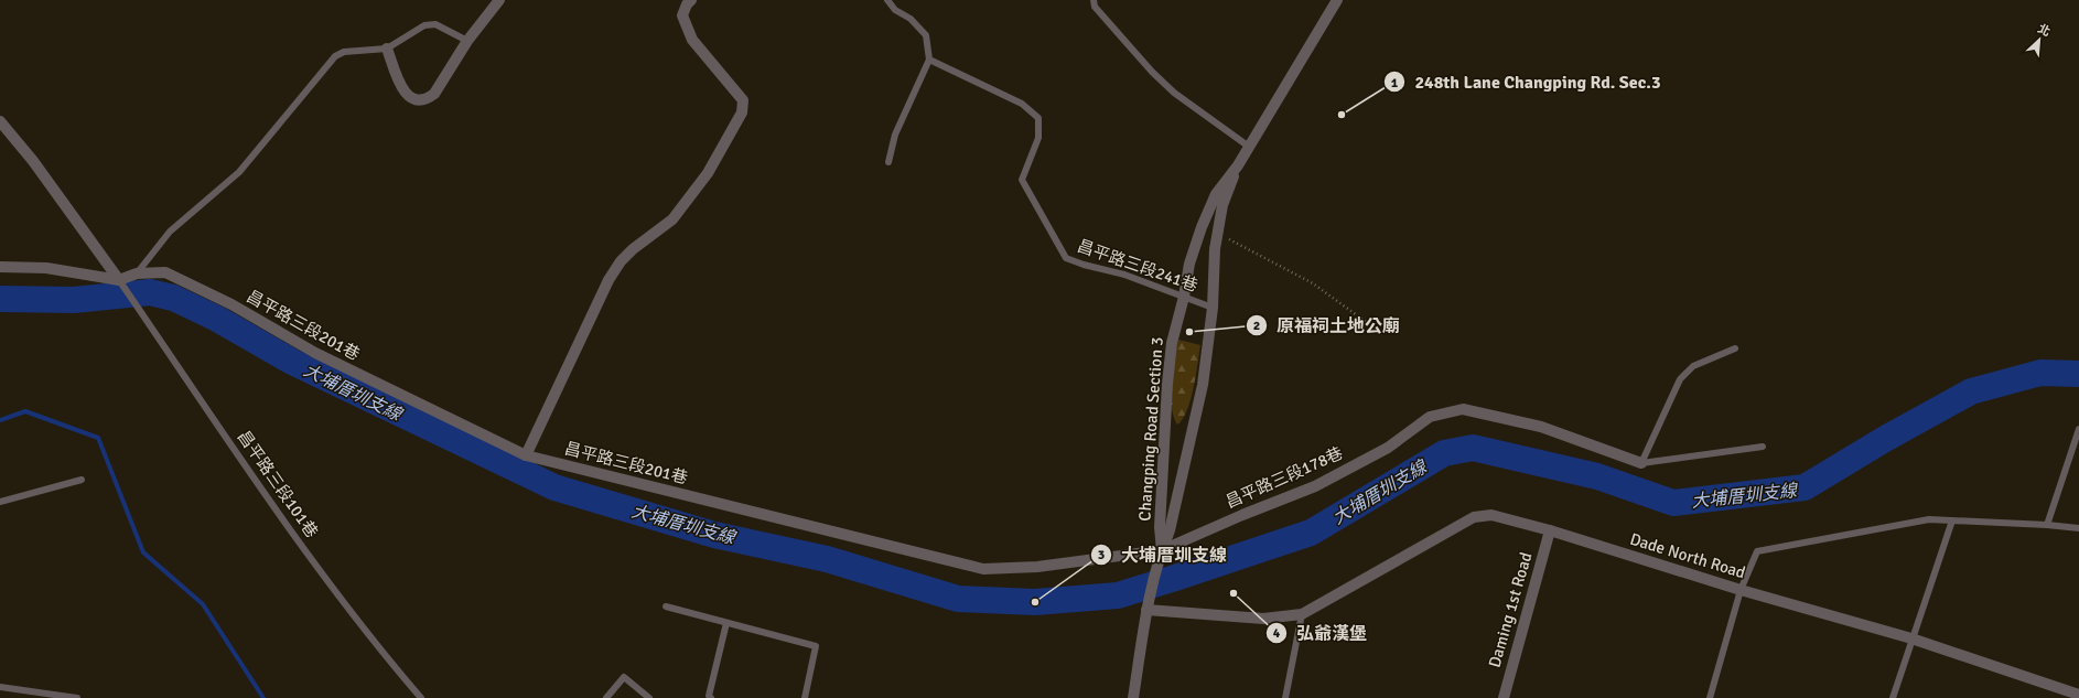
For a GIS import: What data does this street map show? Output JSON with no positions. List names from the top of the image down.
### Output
{
  "streets": {
    "street": [
      "昌平路三段201巷",
      "Changping Road Section 3",
      "昌平路三段178巷",
      "Dade North Road",
      "Daming 1st Road"
    ],
    "lane": ["昌平路三段241巷", "昌平路三段101巷"]
  },
  "crossings": [
    ["昌平路三段241巷", "Changping Road Section 3"],
    ["昌平路三段201巷", "Changping Road Section 3"],
    ["昌平路三段201巷", "昌平路三段178巷"],
    ["昌平路三段201巷", "昌平路三段101巷"],
    ["Changping Road Section 3", "昌平路三段178巷"],
    ["Dade North Road", "Daming 1st Road"]
  ],
  "water": ["大埔厝圳支線"],
  "places": [
    "248th Lane Changping Rd. Sec.3",
    "原福祠土地公廟",
    "弘爺漢堡",
    "大埔厝圳支線"
  ],
  "north": "top right"
}
